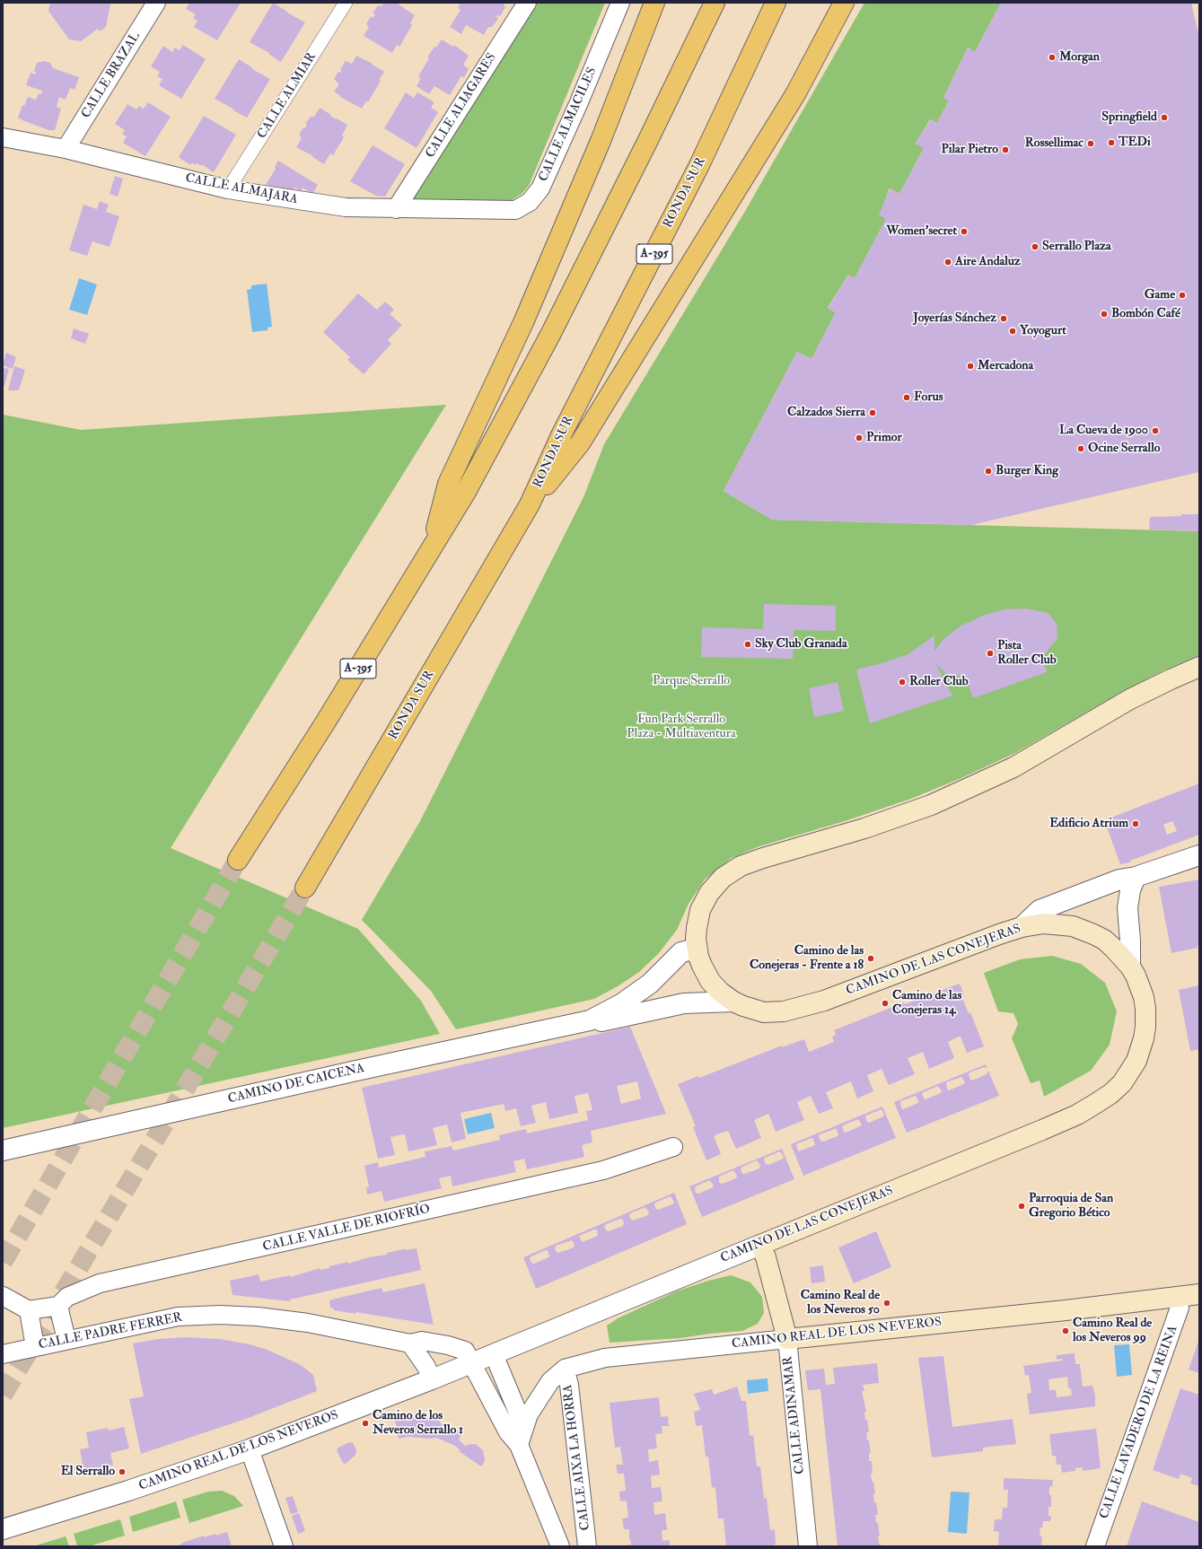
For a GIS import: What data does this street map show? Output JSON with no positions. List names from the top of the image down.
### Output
{
  "streets": {
    "highway": ["RONDA SUR", "A-395"],
    "main road": ["CAMINO DE LAS CONEJERAS", "CAMINO REAL DE LOS NEVEROS", "CALLE ADINAMAR"],
    "street": [
      "CALLE BRAZAL",
      "CALLE ALMIAR",
      "CALLE ALIAGARES",
      "CALLE ALMACILES",
      "CALLE ALMAJARA",
      "CAMINO DE CAICENA",
      "CALLE VALLE DE RIOFRÍO",
      "CALLE PADRE FERRER",
      "CALLE LAVADERO DE LA REINA",
      "CALLE AIXA LA HORRA"
    ]
  },
  "crossings": [
    ["CALLE BRAZAL", "CALLE ALMAJARA"],
    ["CALLE ALMIAR", "CALLE ALMAJARA"],
    ["CALLE ALIAGARES", "CALLE ALMAJARA"],
    ["CALLE ALMACILES", "CALLE ALMAJARA"],
    ["CAMINO DE LAS CONEJERAS", "CAMINO DE CAICENA"],
    ["CAMINO DE LAS CONEJERAS", "CALLE PADRE FERRER"],
    ["CAMINO DE LAS CONEJERAS", "CAMINO REAL DE LOS NEVEROS"],
    ["CAMINO DE LAS CONEJERAS", "CALLE ADINAMAR"],
    ["CALLE PADRE FERRER", "CAMINO REAL DE LOS NEVEROS"],
    ["CAMINO REAL DE LOS NEVEROS", "CALLE ADINAMAR"],
    ["CAMINO REAL DE LOS NEVEROS", "CALLE LAVADERO DE LA REINA"],
    ["CAMINO REAL DE LOS NEVEROS", "CALLE AIXA LA HORRA"]
  ],
  "parks": ["Parque Serrallo", "Fun Park Serrallo Plaza - Multiaventura"],
  "places": [
    "Morgan",
    "Springfield",
    "TEDi",
    "Rossellimac",
    "Pilar Pietro",
    "Women'secret",
    "Serrallo Plaza",
    "Aire Andaluz",
    "Game",
    "Bombón Café",
    "Joyerías Sánchez",
    "Yoyogurt",
    "Mercadona",
    "Forus",
    "Calzados Sierra",
    "La Cueva de 1900",
    "Primor",
    "Ocine Serrallo",
    "Burger King",
    "Sky Club Granada",
    "Pista Roller Club",
    "Roller Club",
    "Edificio Atrium",
    "Camino de las Conejeras - Frente a 18",
    "Camino de las Conejeras 14",
    "Parroquia de San Gregorio Bético",
    "Camino Real de los Neveros 50",
    "Camino Real de los Neveros 99",
    "Camino de los Neveros Serrallo 1",
    "El Serrallo"
  ]
}
